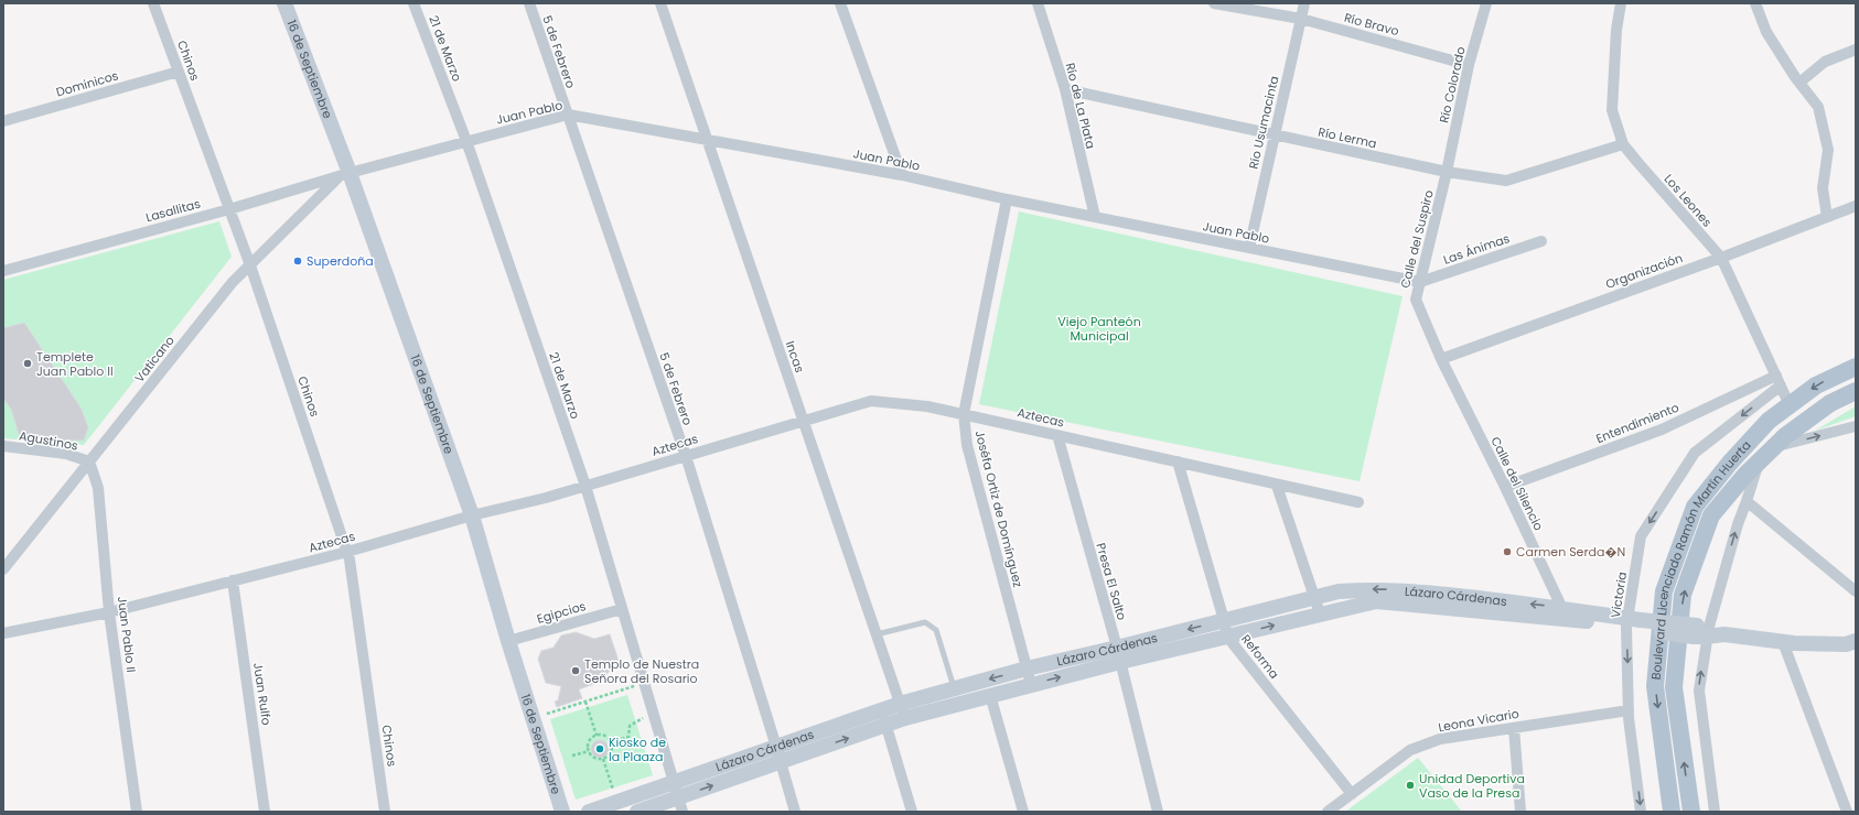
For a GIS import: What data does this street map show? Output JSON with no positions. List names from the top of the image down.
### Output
{
  "streets": {
    "main road": ["Boulevard Licenciado Ramón Martín Huerta"],
    "street": [
      "Río Bravo",
      "21 de Marzo",
      "5 de Febrero",
      "Chinos",
      "16 de Septiembre",
      "Dominicos",
      "Río Colorado",
      "Río de La Plata",
      "Juan Pablo",
      "Río Usumacinta",
      "Río Lerma",
      "Los Leones",
      "Lasallitas",
      "Calle del Suspiro",
      "Las Ánimas",
      "Organización",
      "Incas",
      "Vaticano",
      "Aztecas",
      "Entendimiento",
      "Agustinos",
      "Calle del Silencio",
      "Joséfa Ortiz de Domínguez",
      "Presa El Salto",
      "Victoria",
      "Lázaro Cárdenas",
      "Egipcios",
      "Juan Pablo II",
      "Reforma",
      "Juan Rulfo",
      "Leona Vicario"
    ]
  },
  "crossings": [
    ["Río Bravo", "Río Colorado"],
    ["Río Bravo", "Río Usumacinta"],
    ["21 de Marzo", "Juan Pablo"],
    ["21 de Marzo", "Aztecas"],
    ["21 de Marzo", "Lázaro Cárdenas"],
    ["21 de Marzo", "Egipcios"],
    ["5 de Febrero", "Juan Pablo"],
    ["5 de Febrero", "Aztecas"],
    ["5 de Febrero", "Lázaro Cárdenas"],
    ["Chinos", "Dominicos"],
    ["Chinos", "Lasallitas"],
    ["Chinos", "Vaticano"],
    ["Chinos", "Aztecas"],
    ["16 de Septiembre", "Juan Pablo"],
    ["16 de Septiembre", "Lasallitas"],
    ["16 de Septiembre", "Vaticano"],
    ["16 de Septiembre", "Aztecas"],
    ["16 de Septiembre", "Egipcios"],
    ["Río Colorado", "Río Lerma"],
    ["Río Colorado", "Calle del Suspiro"],
    ["Río de La Plata", "Juan Pablo"],
    ["Río de La Plata", "Río Lerma"],
    ["Juan Pablo", "Río Usumacinta"],
    ["Juan Pablo", "Lasallitas"],
    ["Juan Pablo", "Calle del Suspiro"],
    ["Juan Pablo", "Las Ánimas"],
    ["Juan Pablo", "Incas"],
    ["Juan Pablo", "Vaticano"],
    ["Juan Pablo", "Joséfa Ortiz de Domínguez"],
    ["Río Usumacinta", "Río Lerma"],
    ["Río Lerma", "Los Leones"],
    ["Río Lerma", "Calle del Suspiro"],
    ["Los Leones", "Organización"],
    ["Los Leones", "Entendimiento"],
    ["Los Leones", "Boulevard Licenciado Ramón Martín Huerta"],
    ["Los Leones", "Victoria"],
    ["Lasallitas", "Vaticano"],
    ["Calle del Suspiro", "Las Ánimas"],
    ["Calle del Suspiro", "Organización"],
    ["Calle del Suspiro", "Calle del Silencio"],
    ["Organización", "Calle del Silencio"],
    ["Incas", "Aztecas"],
    ["Incas", "Lázaro Cárdenas"],
    ["Vaticano", "Agustinos"],
    ["Vaticano", "Juan Pablo II"],
    ["Aztecas", "Joséfa Ortiz de Domínguez"],
    ["Aztecas", "Presa El Salto"],
    ["Aztecas", "Juan Pablo II"],
    ["Aztecas", "Reforma"],
    ["Aztecas", "Juan Rulfo"],
    ["Entendimiento", "Calle del Silencio"],
    ["Entendimiento", "Victoria"],
    ["Agustinos", "Juan Pablo II"],
    ["Calle del Silencio", "Lázaro Cárdenas"],
    ["Joséfa Ortiz de Domínguez", "Lázaro Cárdenas"],
    ["Presa El Salto", "Lázaro Cárdenas"],
    ["Victoria", "Lázaro Cárdenas"],
    ["Victoria", "Leona Vicario"],
    ["Lázaro Cárdenas", "Reforma"],
    ["Reforma", "Leona Vicario"]
  ],
  "parks": ["Viejo Panteón Municipal"],
  "places": [
    "Superdoña",
    "Templete Juan Pablo II",
    "Carmen Serda�N",
    "Templo de Nuestra Señora del Rosario",
    "Kiosko de la Plaaza",
    "Unidad Deportiva Vaso de la Presa"
  ]
}
